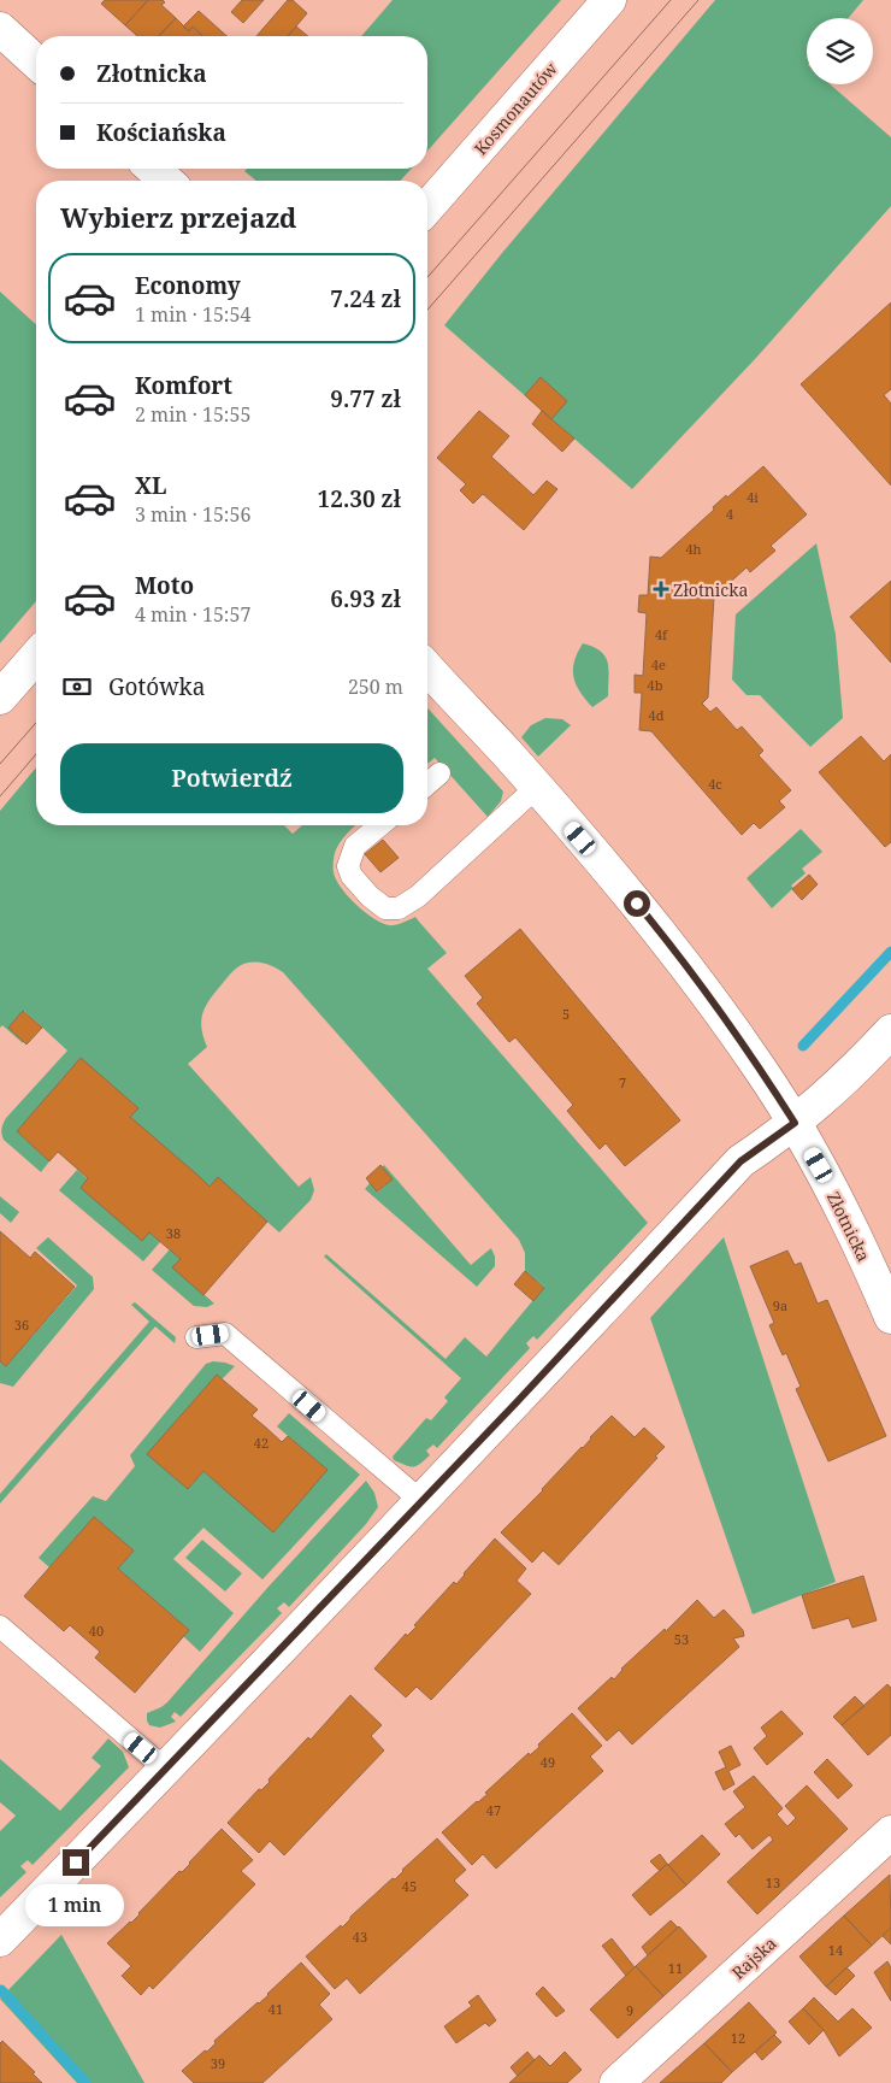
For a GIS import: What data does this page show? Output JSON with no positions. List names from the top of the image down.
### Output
{
  "streets": {
    "street": ["Kosmonautów", "Złotnicka", "Rajska"]
  },
  "places": {
    "health": ["Złotnicka"]
  },
  "house_numbers": [
    "4i",
    "4",
    "4h",
    "4f",
    "4e",
    "4b",
    "4d",
    "4c",
    "5",
    "7",
    "38",
    "9a",
    "36",
    "42",
    "40",
    "53",
    "49",
    "47",
    "13",
    "45",
    "43",
    "14",
    "11",
    "41",
    "9",
    "12",
    "39"
  ],
  "page": {
    "banner": ["Złotnicka", "Kościańska"],
    "heading": "Wybierz przejazd",
    "list": [
      {
        "name": "Economy",
        "note": "1 min · 15:54",
        "value": "7.24 zł"
      },
      {
        "name": "Komfort",
        "note": "2 min · 15:55",
        "value": "9.77 zł"
      },
      {
        "name": "XL",
        "note": "3 min · 15:56",
        "value": "12.30 zł"
      },
      {
        "name": "Moto",
        "note": "4 min · 15:57",
        "value": "6.93 zł"
      }
    ],
    "pay": ["Gotówka", "250 m"],
    "buttons": "Potwierdź",
    "bubble": "1 min"
  }
}
